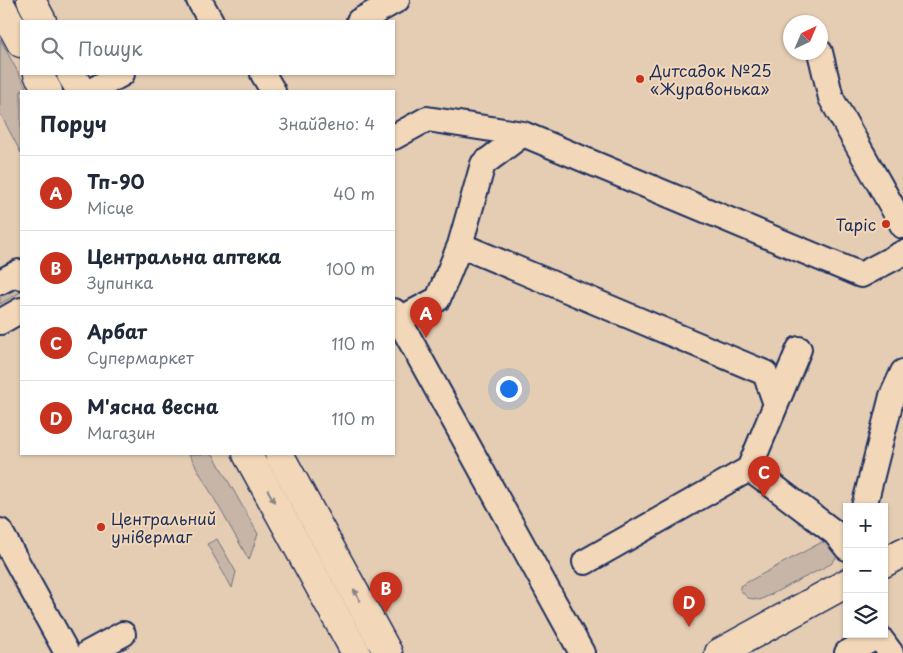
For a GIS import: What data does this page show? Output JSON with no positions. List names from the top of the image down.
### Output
{
  "places": ["Дитсадок №25 «Журавонька»", "Таріс", "Центральний універмаг"],
  "north": "top right",
  "page": {
    "search": "Пошук",
    "heading": ["Поруч", "Знайдено: 4"],
    "list": [
      {
        "mark": "A",
        "name": "Тп-90",
        "note": "Місце",
        "value": "40 m"
      },
      {
        "mark": "B",
        "name": "Центральна аптека",
        "note": "Зупинка",
        "value": "100 m"
      },
      {
        "mark": "C",
        "name": "Арбат",
        "note": "Супермаркет",
        "value": "110 m"
      },
      {
        "mark": "D",
        "name": "М'ясна весна",
        "note": "Магазин",
        "value": "110 m"
      }
    ],
    "pins": [
      "A",
      "C",
      "B",
      "D"
    ],
    "map_buttons": ["+", "−"]
  }
}
